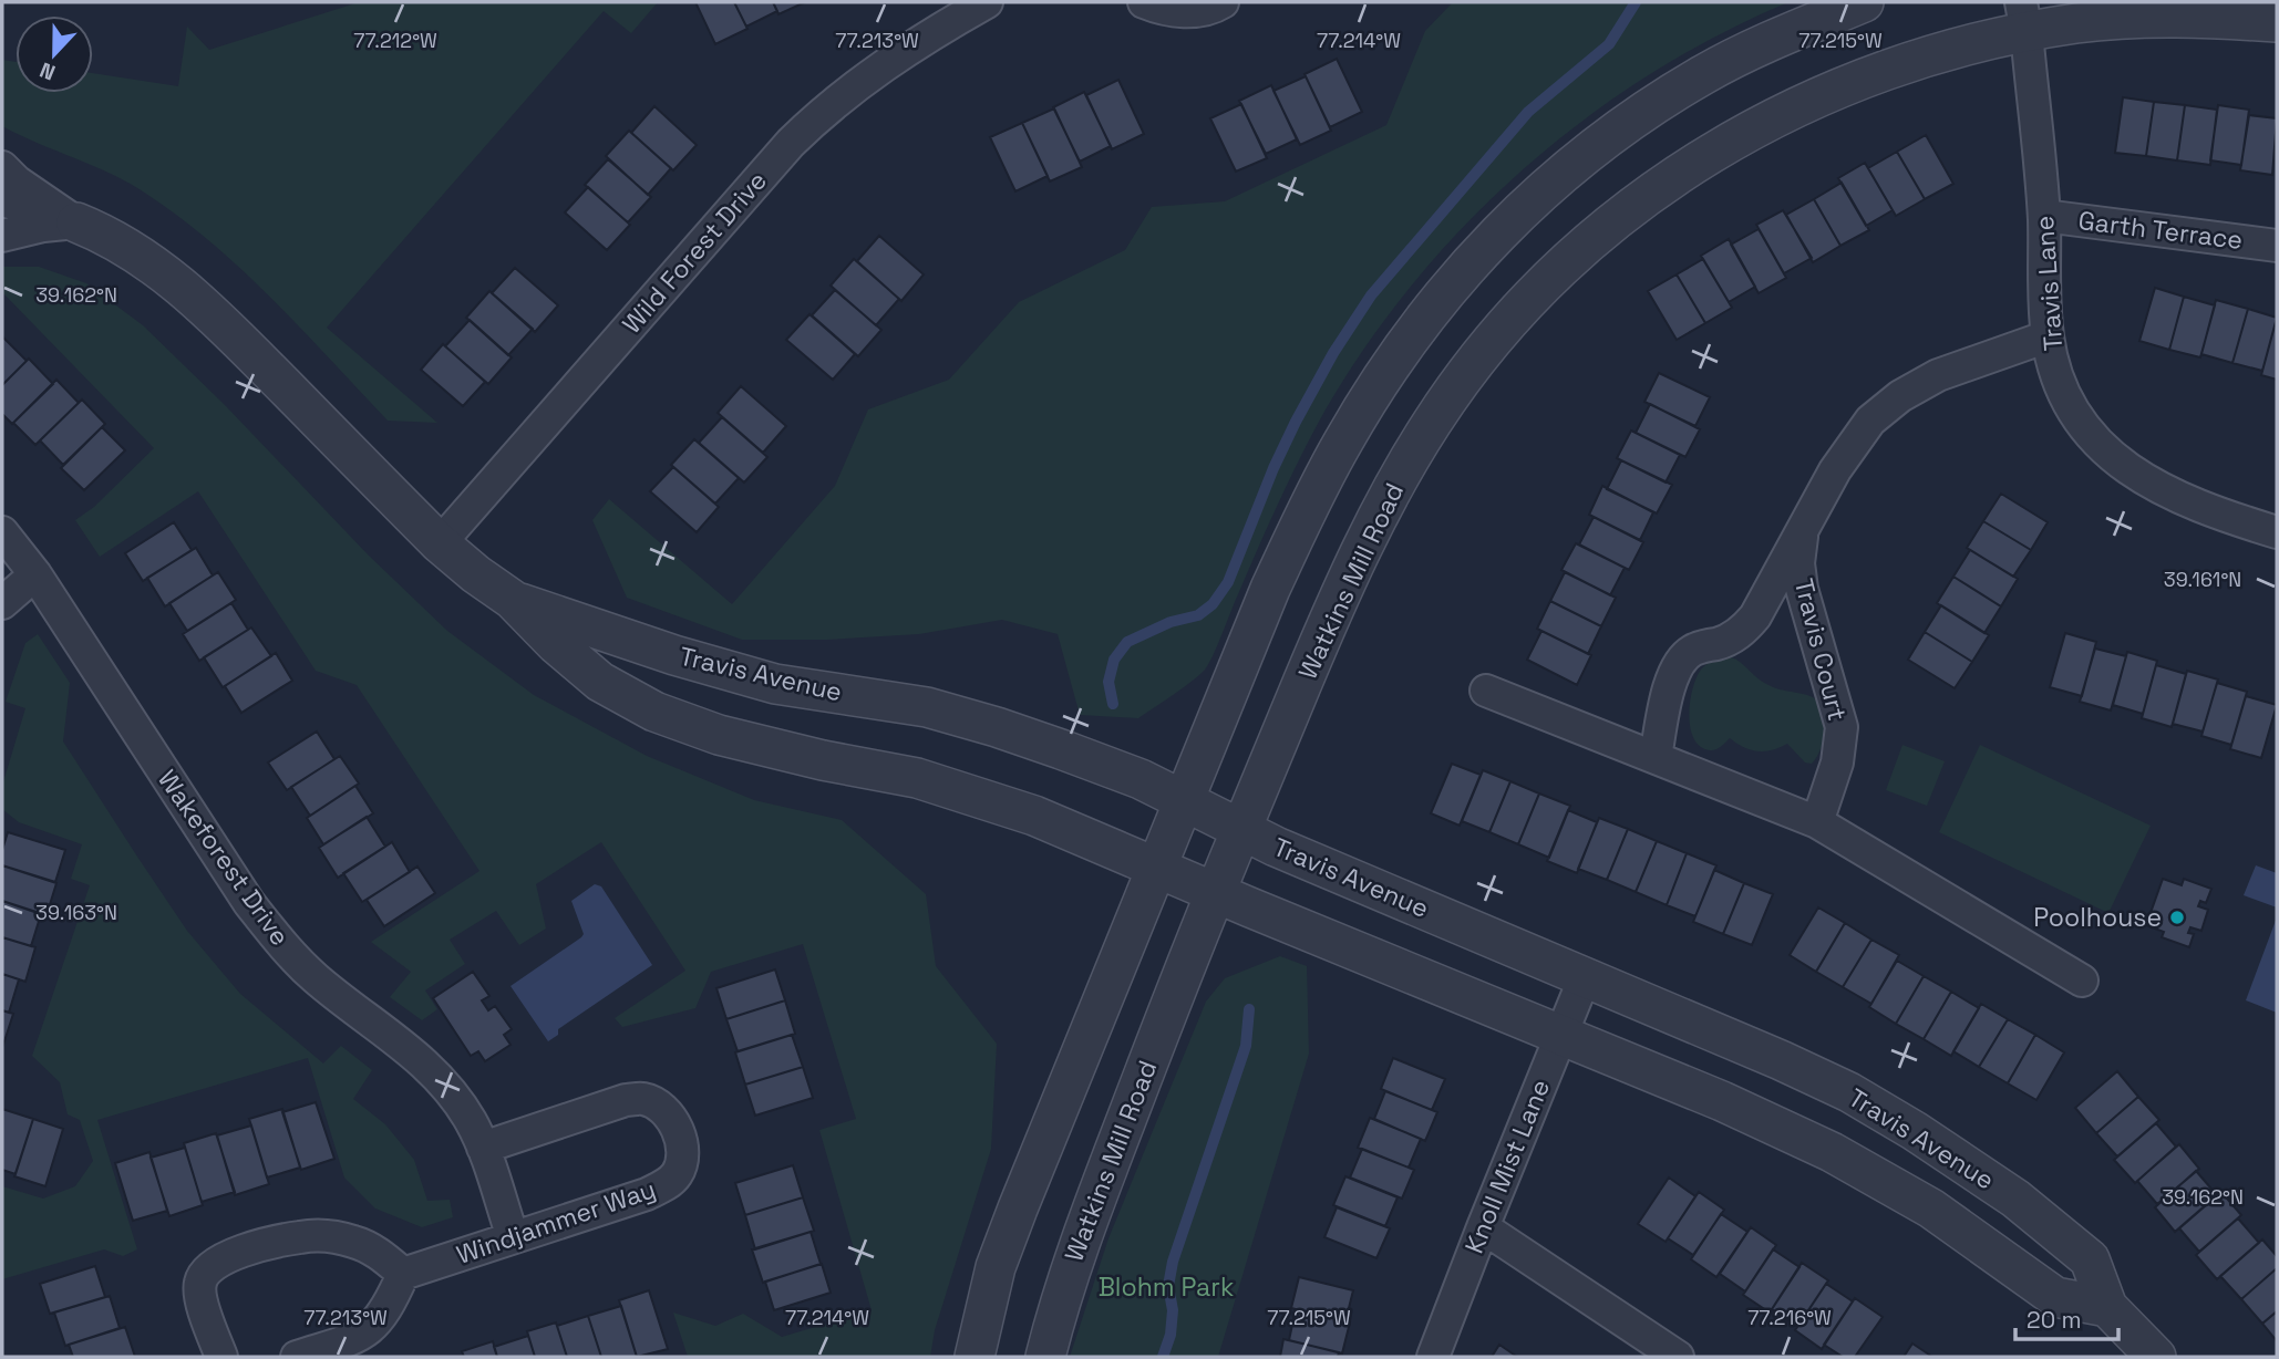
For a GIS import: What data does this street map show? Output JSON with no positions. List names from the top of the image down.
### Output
{
  "streets": {
    "street": [
      "Garth Terrace",
      "Wild Forest Drive",
      "Travis Lane",
      "Watkins Mill Road",
      "Travis Court",
      "Travis Avenue",
      "Wakeforest Drive",
      "Knoll Mist Lane",
      "Windjammer Way"
    ]
  },
  "crossings": [
    ["Garth Terrace", "Travis Lane"],
    ["Wild Forest Drive", "Travis Avenue"],
    ["Travis Lane", "Watkins Mill Road"],
    ["Travis Lane", "Travis Court"],
    ["Watkins Mill Road", "Travis Avenue"],
    ["Travis Avenue", "Knoll Mist Lane"],
    ["Wakeforest Drive", "Windjammer Way"]
  ],
  "parks": ["Blohm Park"],
  "places": ["Poolhouse"],
  "scale_bar": "20 m",
  "north": "bottom",
  "coordinates": [
    "77.212°W",
    "77.213°W",
    "77.214°W",
    "77.215°W",
    "39.162°N",
    "39.161°N",
    "39.163°N",
    "77.216°W"
  ]
}
